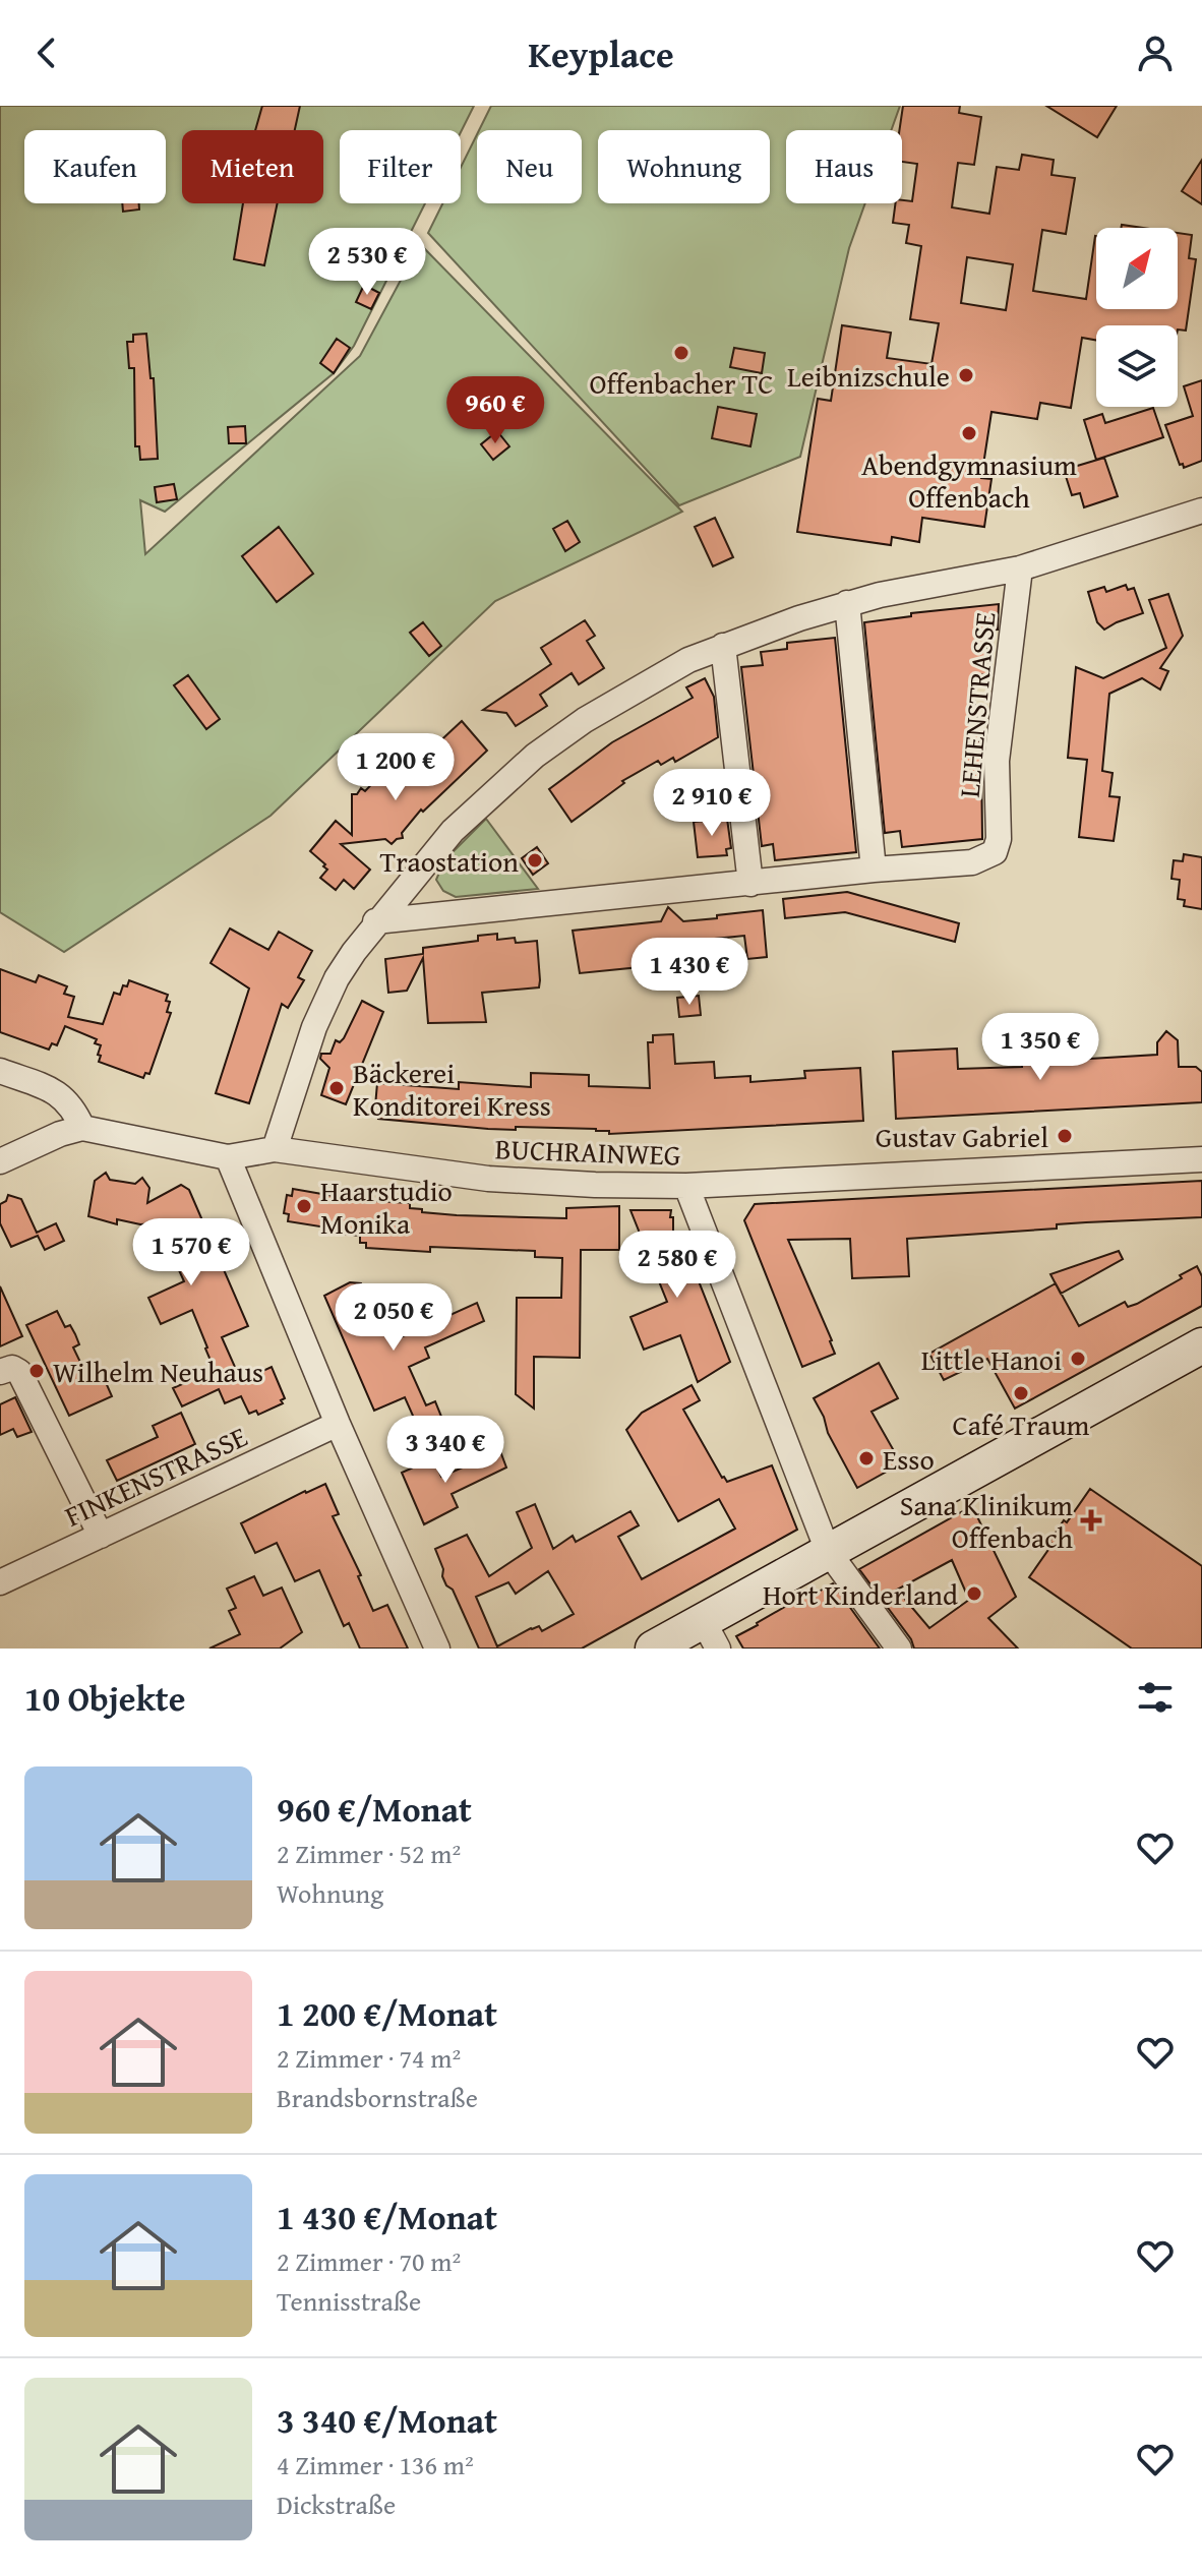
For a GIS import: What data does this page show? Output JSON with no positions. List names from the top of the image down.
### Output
{
  "streets": {
    "street": ["LEHENSTRASSE", "BUCHRAINWEG", "FINKENSTRASSE"]
  },
  "places": {
    "other": [
      "Offenbacher TC",
      "Leibnizschule",
      "Abendgymnasium Offenbach",
      "Traostation",
      "Bäckerei Konditorei Kress",
      "Gustav Gabriel",
      "Haarstudio Monika",
      "Little Hanoi",
      "Wilhelm Neuhaus",
      "Café Traum",
      "Esso",
      "Hort Kinderland"
    ],
    "health": ["Sana Klinikum Offenbach"]
  },
  "north": "top right",
  "page": {
    "header": "Keyplace",
    "chip": [
      "Kaufen",
      "Mieten",
      "Filter",
      "Neu",
      "Wohnung",
      "Haus"
    ],
    "price": [
      "2 530 €",
      "960 €",
      "1 200 €",
      "2 910 €",
      "1 430 €",
      "1 350 €",
      "1 570 €",
      "2 580 €",
      "2 050 €",
      "3 340 €"
    ],
    "heading": "10 Objekte",
    "list": [
      {
        "name": "960 €/Monat",
        "note": "2 Zimmer · 52 m² · Wohnung"
      },
      {
        "name": "1 200 €/Monat",
        "note": "2 Zimmer · 74 m² · Brandsbornstraße"
      },
      {
        "name": "1 430 €/Monat",
        "note": "2 Zimmer · 70 m² · Tennisstraße"
      },
      {
        "name": "3 340 €/Monat",
        "note": "4 Zimmer · 136 m² · Dickstraße"
      }
    ]
  }
}
